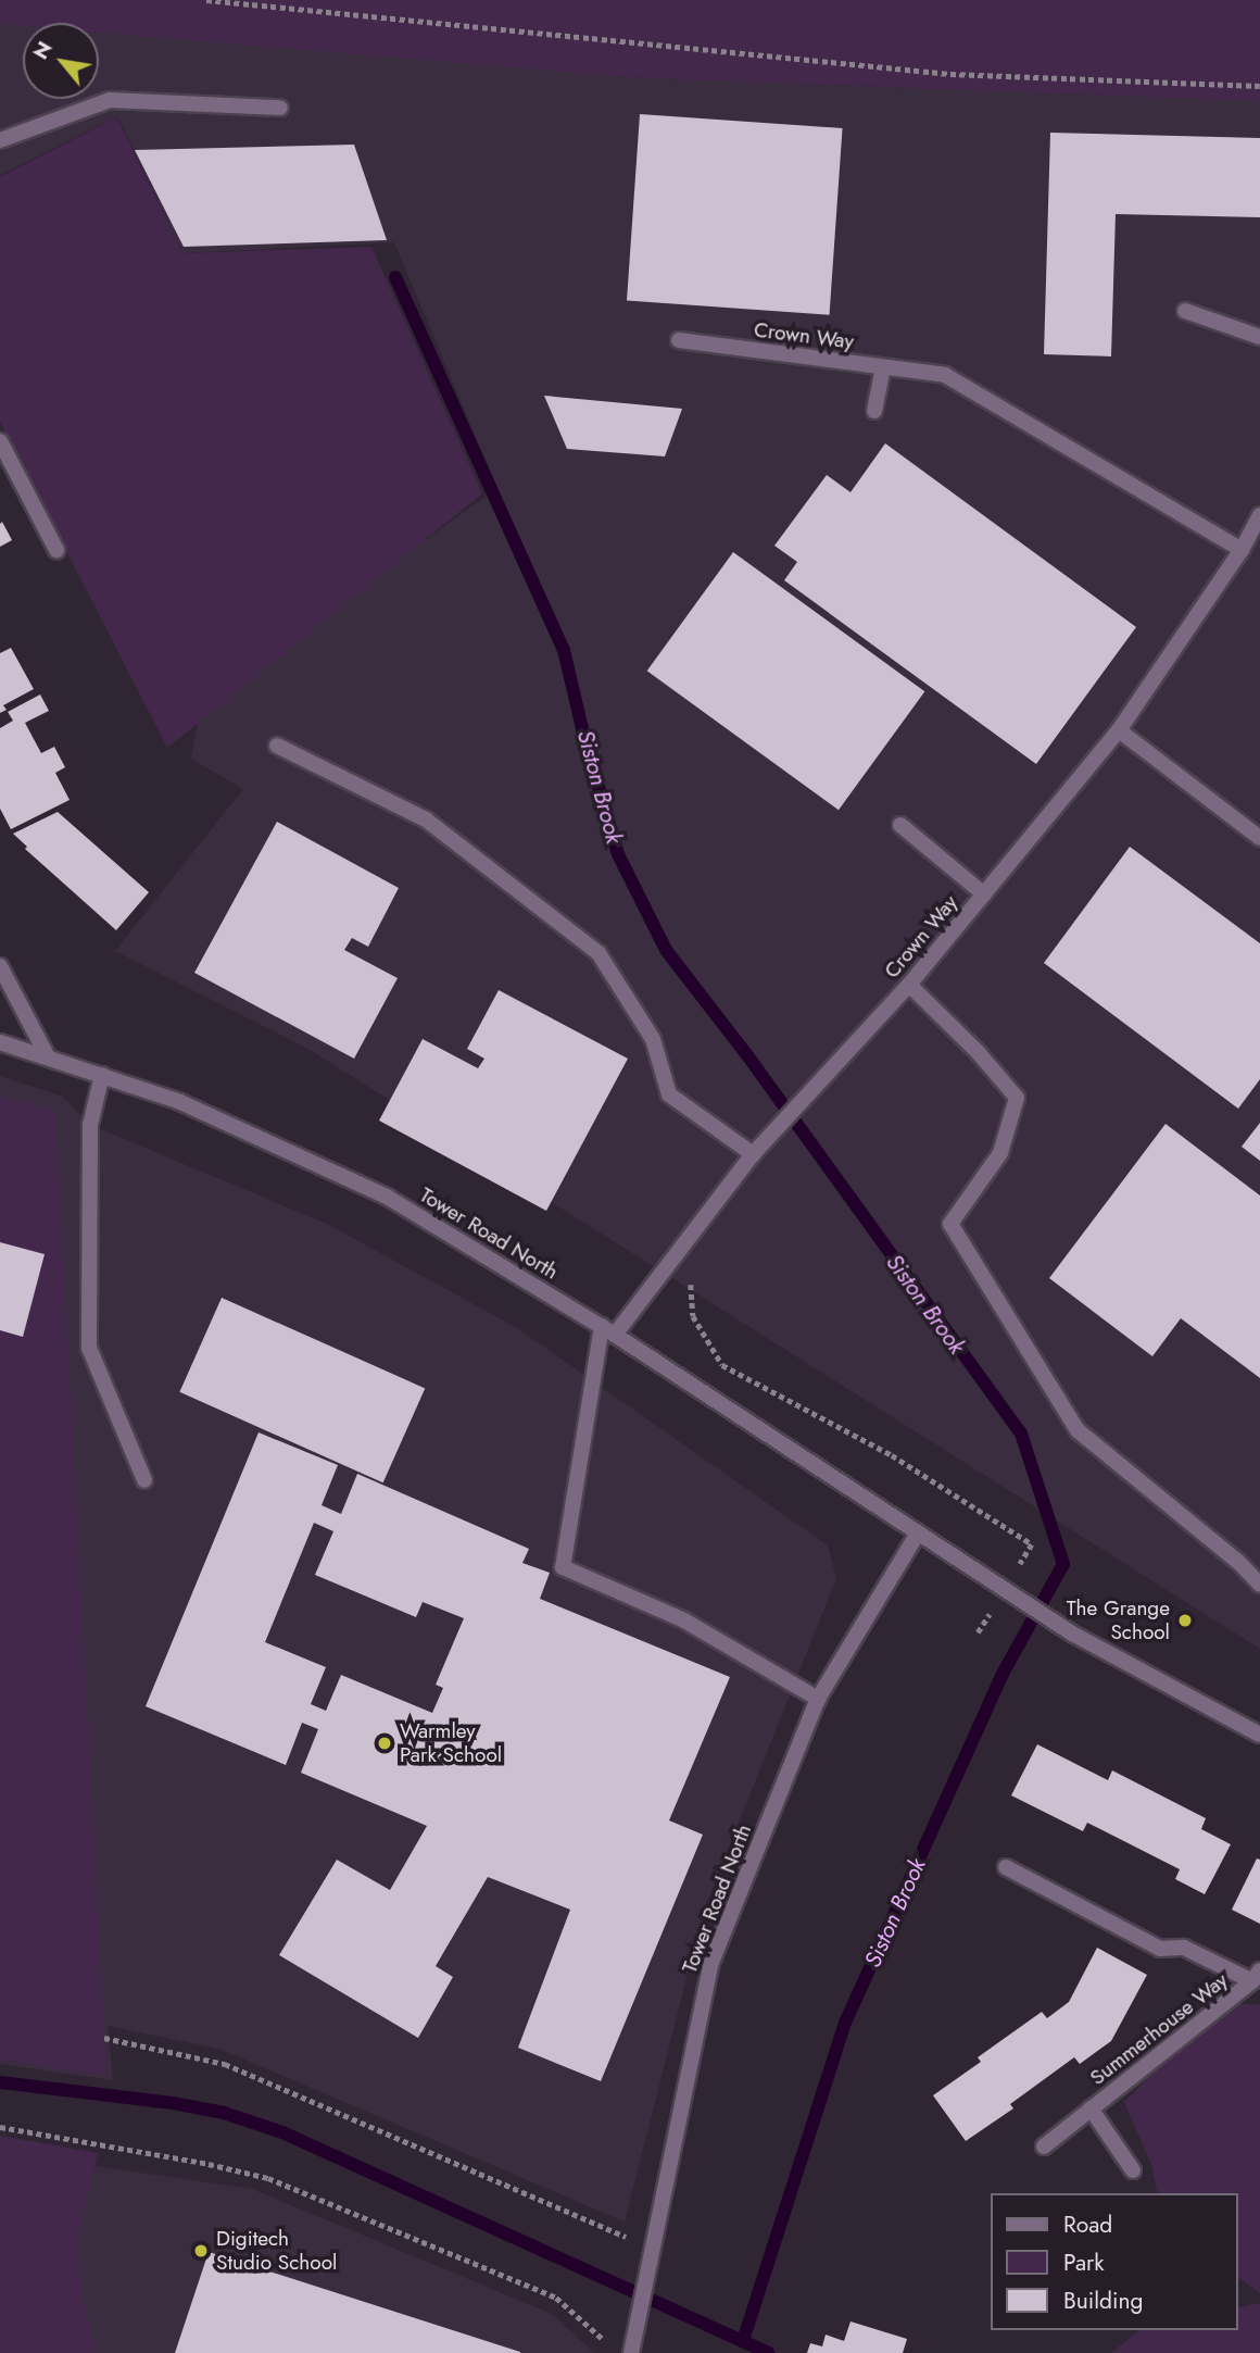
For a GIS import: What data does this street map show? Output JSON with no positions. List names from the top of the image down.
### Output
{
  "streets": {
    "street": ["Crown Way", "Tower Road North", "Summerhouse Way"]
  },
  "crossings": [
    ["Crown Way", "Tower Road North"]
  ],
  "water": ["Siston Brook"],
  "places": ["The Grange School", "Warmley Park School", "Digitech Studio School"],
  "legend": ["Road", "Park", "Building"],
  "north": "top left"
}
